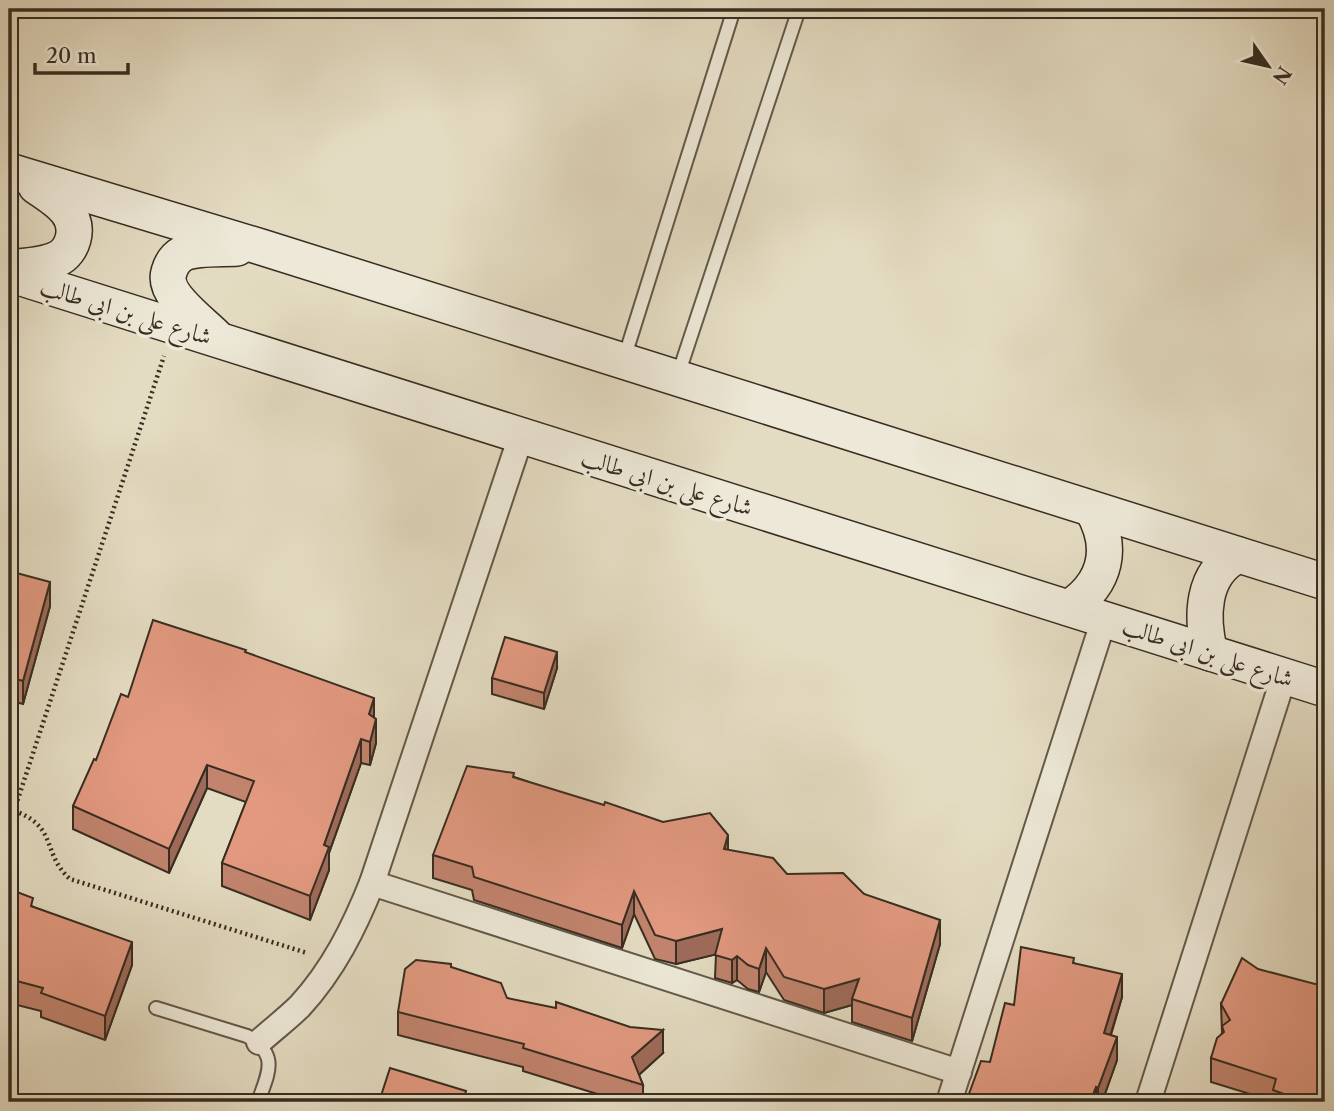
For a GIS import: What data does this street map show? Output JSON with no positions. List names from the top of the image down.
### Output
{
  "streets": {
    "street": ["شارع على بن ابى طالب"]
  },
  "scale_bar": "20 m",
  "north": "bottom right"
}
